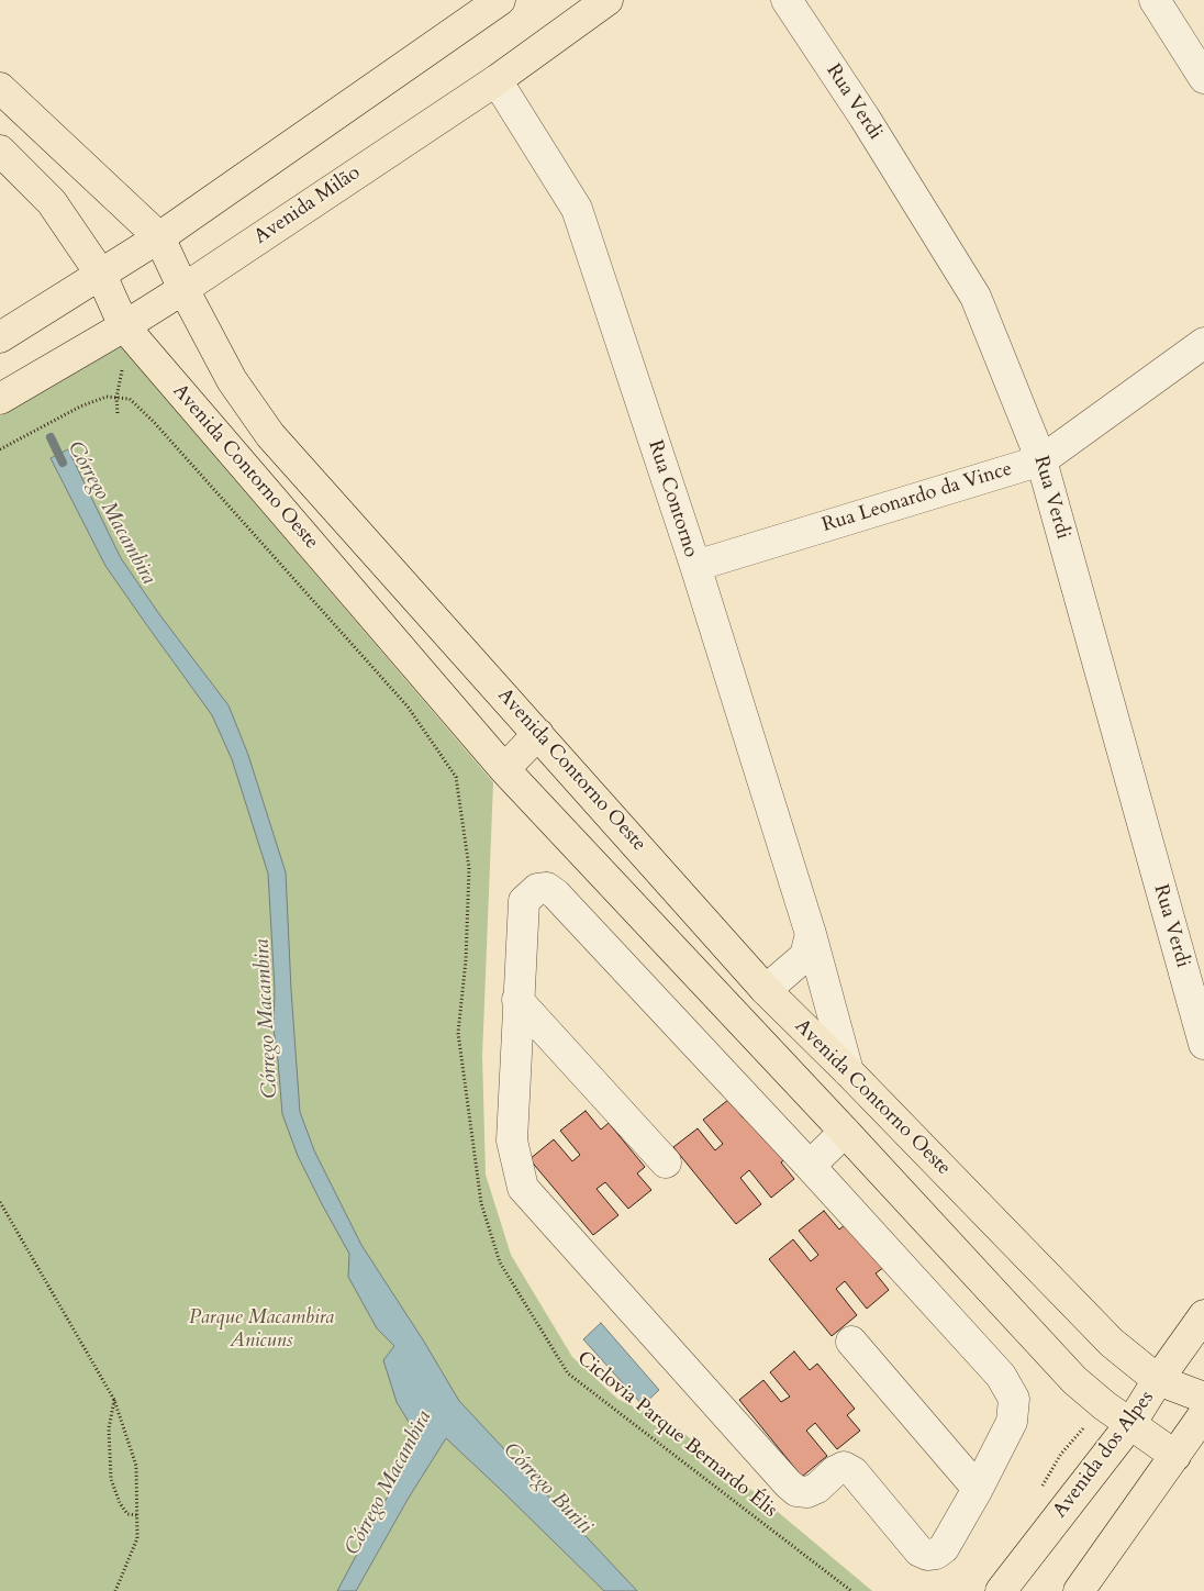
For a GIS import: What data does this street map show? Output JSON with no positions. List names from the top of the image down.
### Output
{
  "streets": {
    "main road": ["Avenida Milão", "Avenida Contorno Oeste", "Avenida dos Alpes"],
    "street": ["Rua Verdi", "Rua Leonardo da Vince", "Rua Contorno"],
    "path": ["Ciclovia Parque Bernardo Élis"]
  },
  "crossings": [
    ["Rua Verdi", "Rua Leonardo da Vince"],
    ["Avenida Milão", "Avenida Contorno Oeste"],
    ["Avenida Milão", "Rua Contorno"],
    ["Avenida Contorno Oeste", "Rua Contorno"],
    ["Avenida Contorno Oeste", "Avenida dos Alpes"],
    ["Rua Leonardo da Vince", "Rua Contorno"]
  ],
  "water": ["Córrego Macambira", "Córrego Buriti"],
  "parks": ["Parque Macambira Anicuns"]
}
